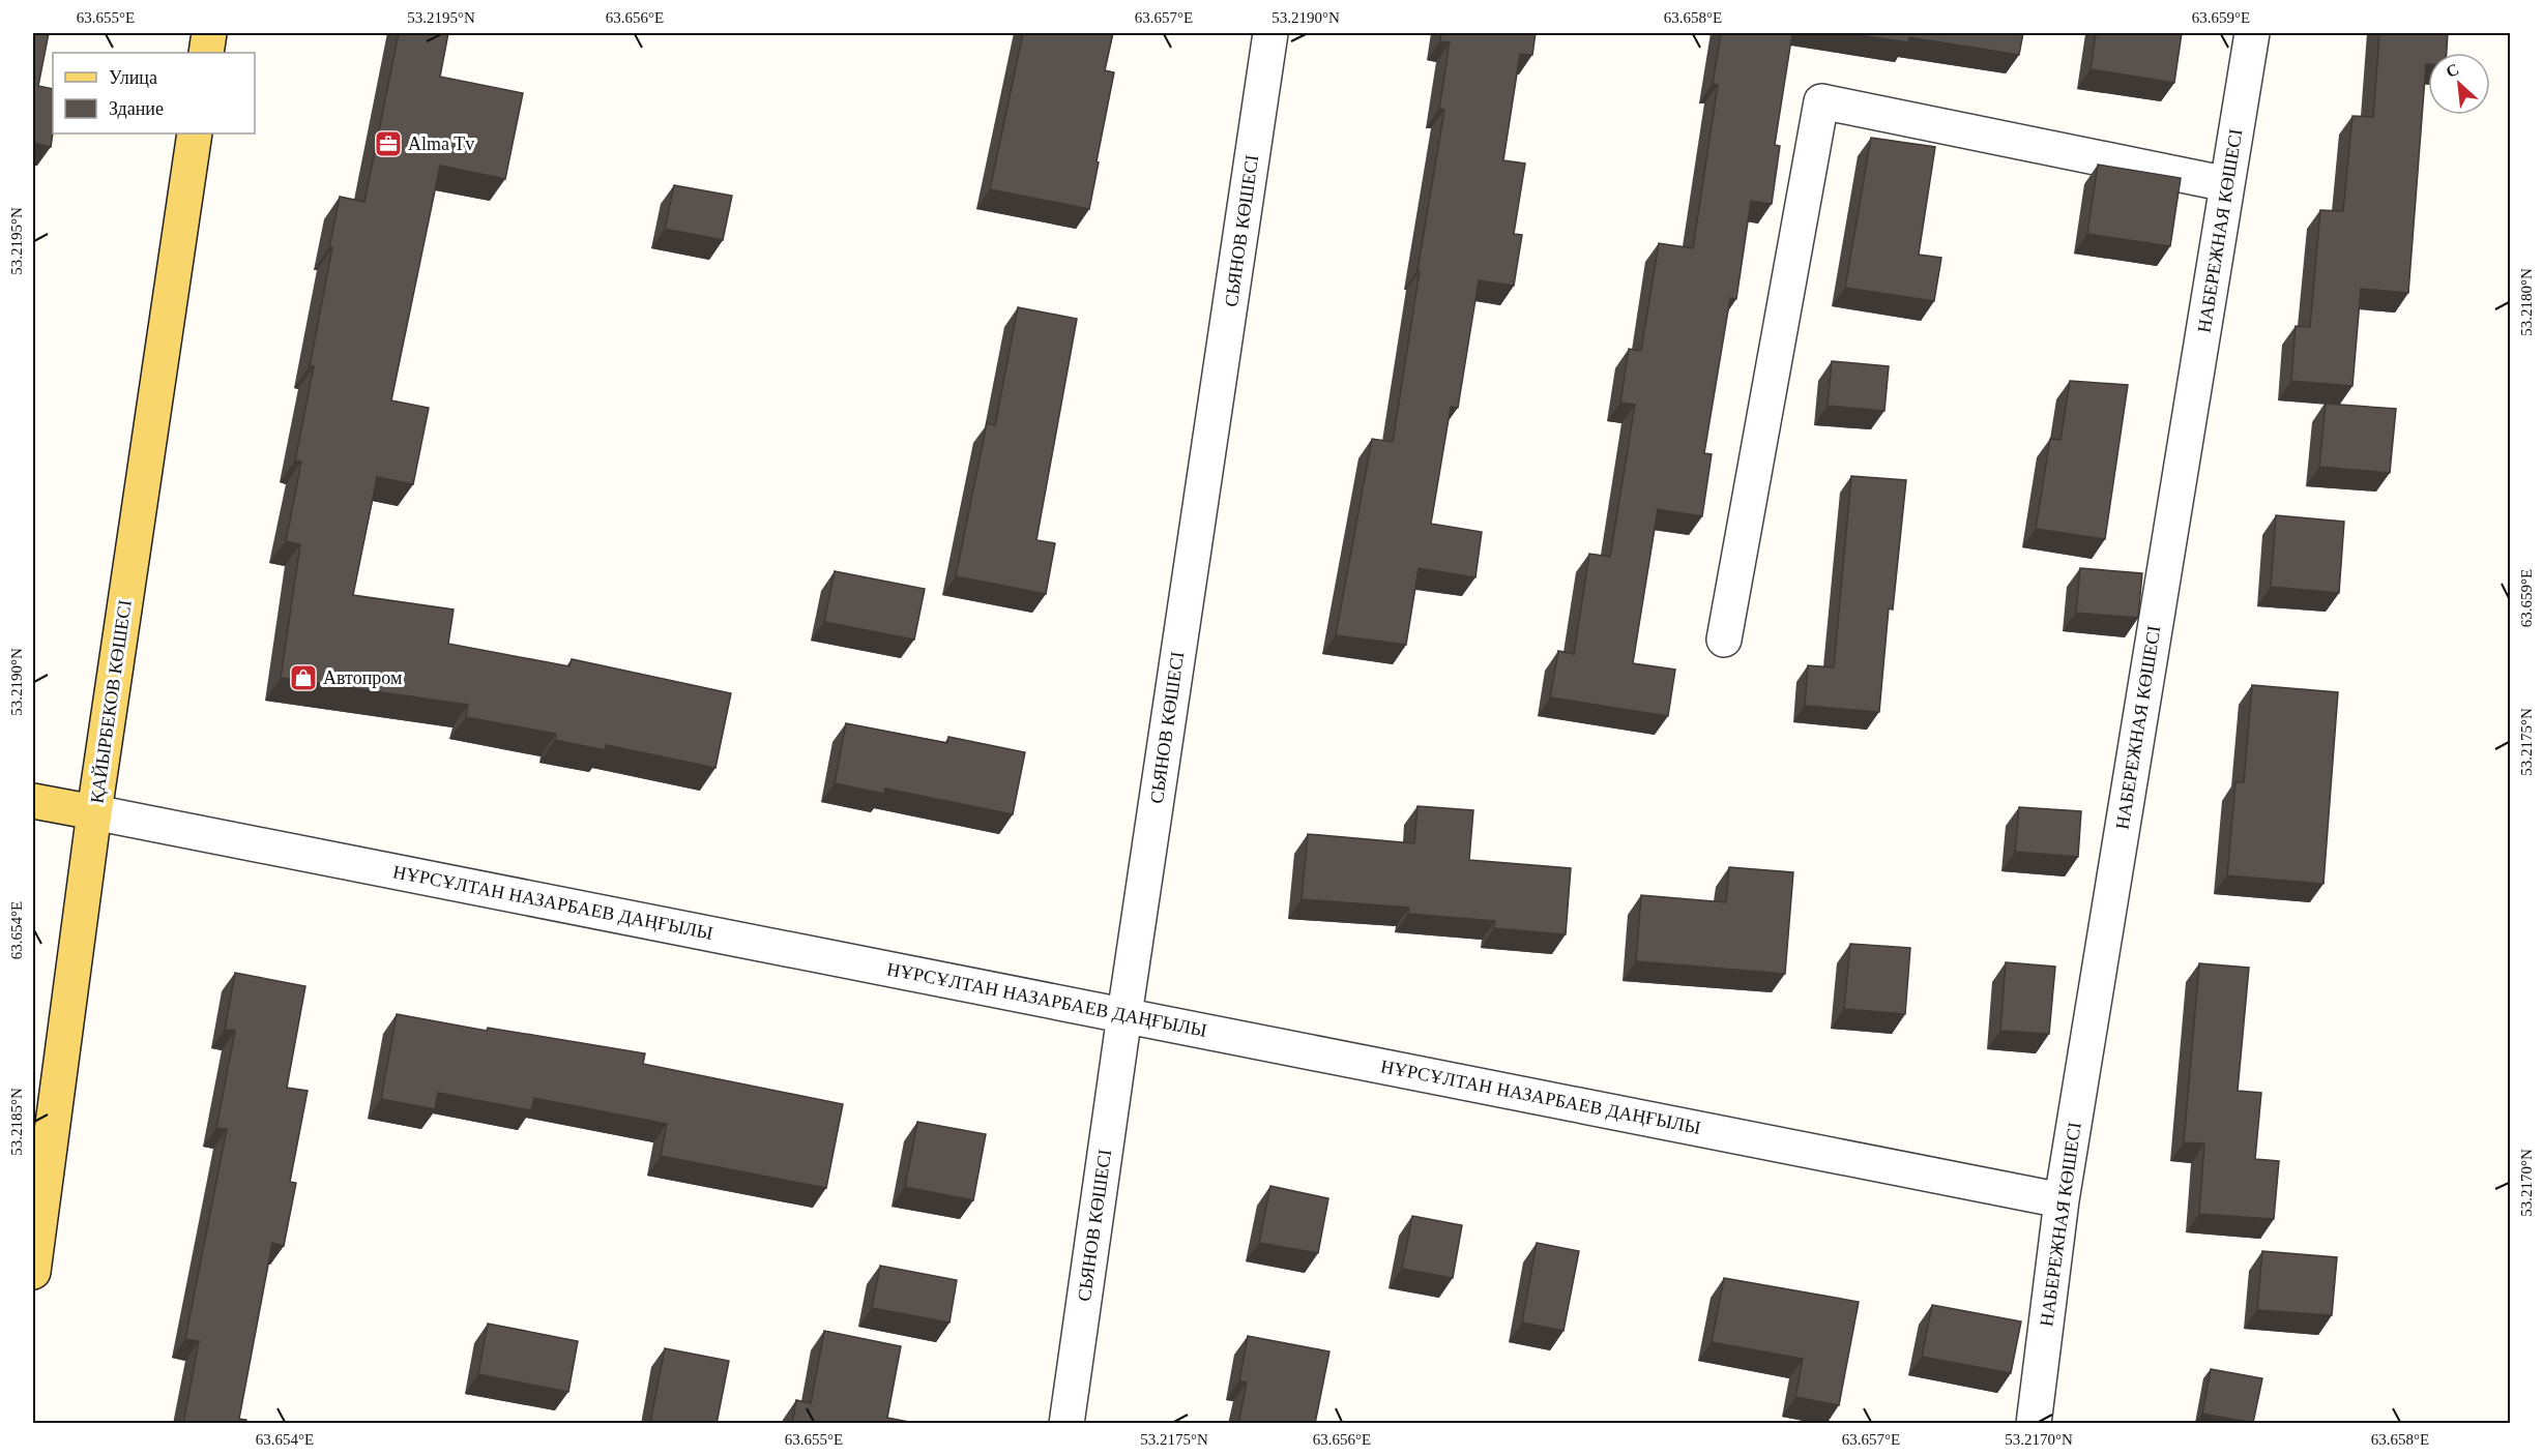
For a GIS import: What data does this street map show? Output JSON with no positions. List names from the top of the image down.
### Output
{
  "streets": {
    "main road": ["ҚАЙЫРБЕКОВ КӨШЕСІ", "НҰРСҰЛТАН НАЗАРБАЕВ ДАҢҒЫЛЫ"],
    "street": ["СЬЯНОВ КӨШЕСІ", "НАБЕРЕЖНАЯ КӨШЕСІ"]
  },
  "crossings": [
    ["СЬЯНОВ КӨШЕСІ", "НҰРСҰЛТАН НАЗАРБАЕВ ДАҢҒЫЛЫ"],
    ["НАБЕРЕЖНАЯ КӨШЕСІ", "НҰРСҰЛТАН НАЗАРБАЕВ ДАҢҒЫЛЫ"],
    ["ҚАЙЫРБЕКОВ КӨШЕСІ", "НҰРСҰЛТАН НАЗАРБАЕВ ДАҢҒЫЛЫ"]
  ],
  "places": {
    "office": ["Alma Tv"],
    "shop": ["Автопром"]
  },
  "legend": ["Улица", "Здание"],
  "north": "top left",
  "coordinates": [
    "63.655°E",
    "53.2195°N",
    "63.656°E",
    "63.657°E",
    "53.2190°N",
    "63.658°E",
    "63.659°E",
    "53.2180°N",
    "53.2175°N",
    "63.654°E",
    "53.2185°N",
    "53.2170°N"
  ]
}
